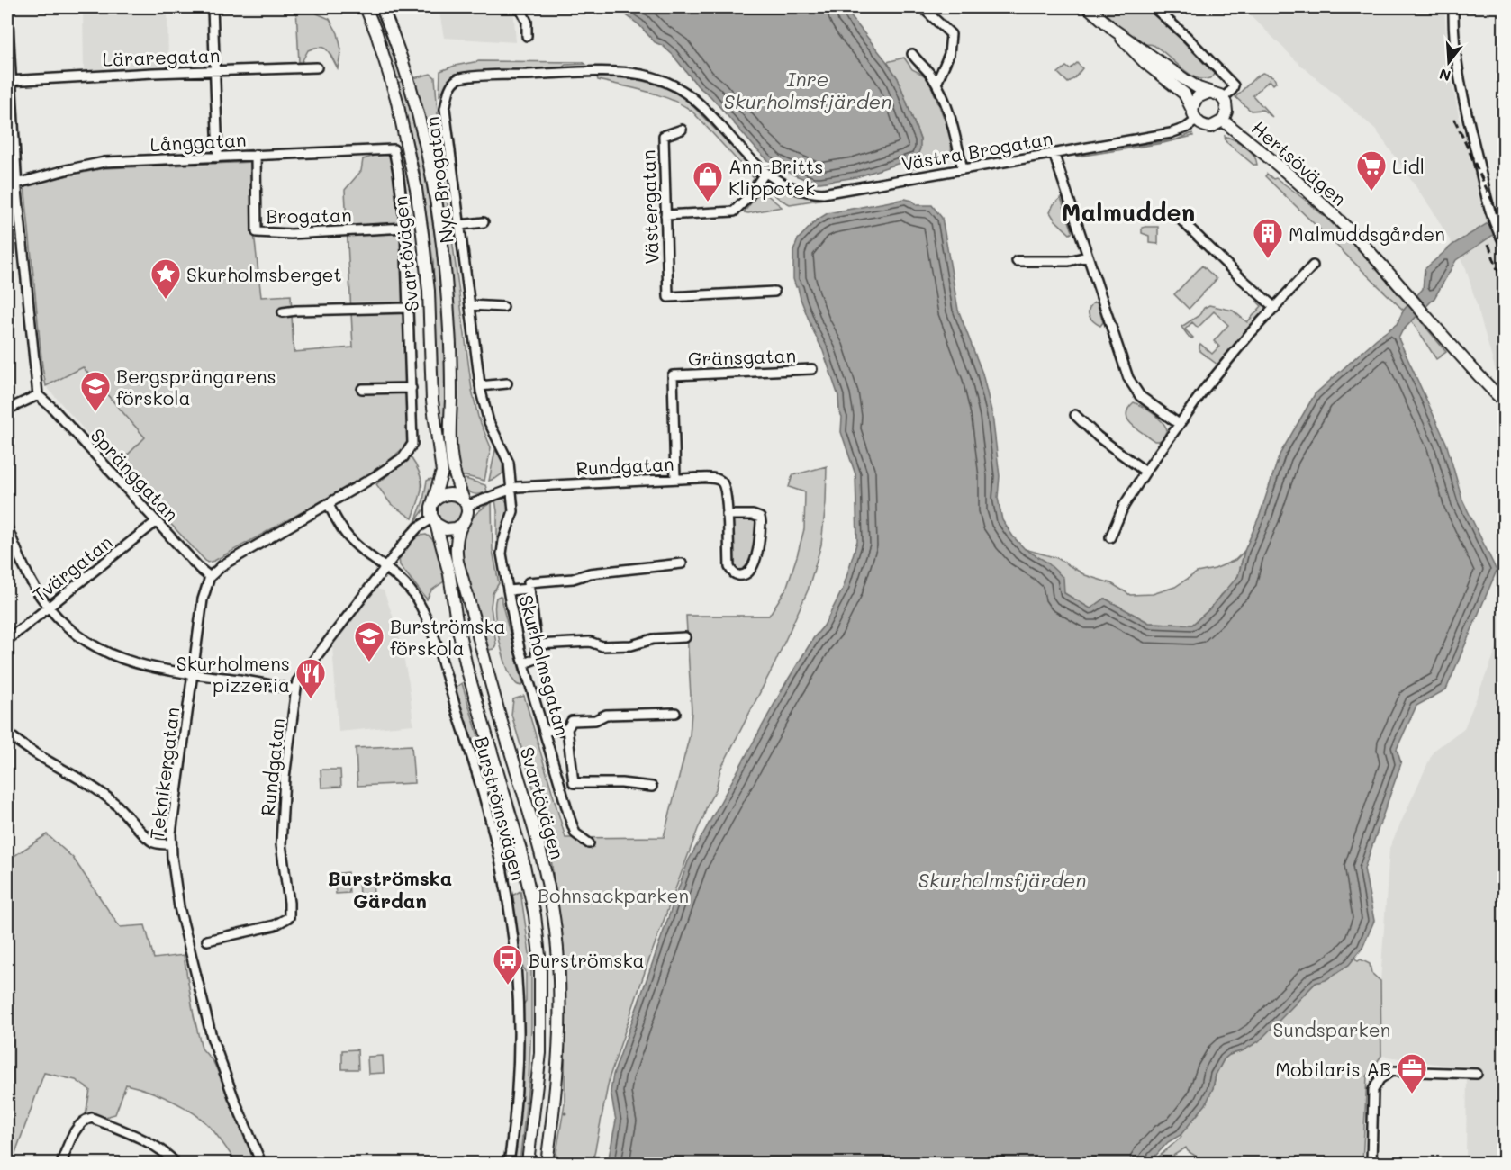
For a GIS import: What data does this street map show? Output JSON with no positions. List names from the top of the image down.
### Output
{
  "streets": {
    "main road": ["Hertsövägen", "Svartövägen"],
    "street": [
      "Läraregatan",
      "Långgatan",
      "Västra Brogatan",
      "Nya Brogatan",
      "Västergatan",
      "Brogatan",
      "Gränsgatan",
      "Rundgatan",
      "Spränggatan",
      "Tvärgatan",
      "Skurholmsgatan",
      "Teknikergatan",
      "Burströmsvägen"
    ]
  },
  "crossings": [
    ["Långgatan", "Brogatan"],
    ["Västra Brogatan", "Hertsövägen"],
    ["Västra Brogatan", "Nya Brogatan"],
    ["Nya Brogatan", "Rundgatan"],
    ["Nya Brogatan", "Skurholmsgatan"],
    ["Svartövägen", "Rundgatan"],
    ["Gränsgatan", "Rundgatan"],
    ["Rundgatan", "Skurholmsgatan"],
    ["Rundgatan", "Burströmsvägen"],
    ["Spränggatan", "Tvärgatan"],
    ["Spränggatan", "Teknikergatan"]
  ],
  "districts": ["Malmudden", "Burströmska Gärdan"],
  "water": ["Inre Skurholmsfjärden", "Skurholmsfjärden"],
  "parks": ["Bohnsackparken", "Sundsparken"],
  "places": {
    "supermarket": ["Lidl"],
    "shop": ["Ann-Britts Klippotek"],
    "building": ["Malmuddsgården"],
    "place": ["Skurholmsberget"],
    "school or university": ["Bergsprängarens förskola", "Burströmska förskola"],
    "restaurant": ["Skurholmens pizzeria"],
    "bus stop": ["Burströmska"],
    "office": ["Mobilaris AB"]
  },
  "north": "bottom"
}
